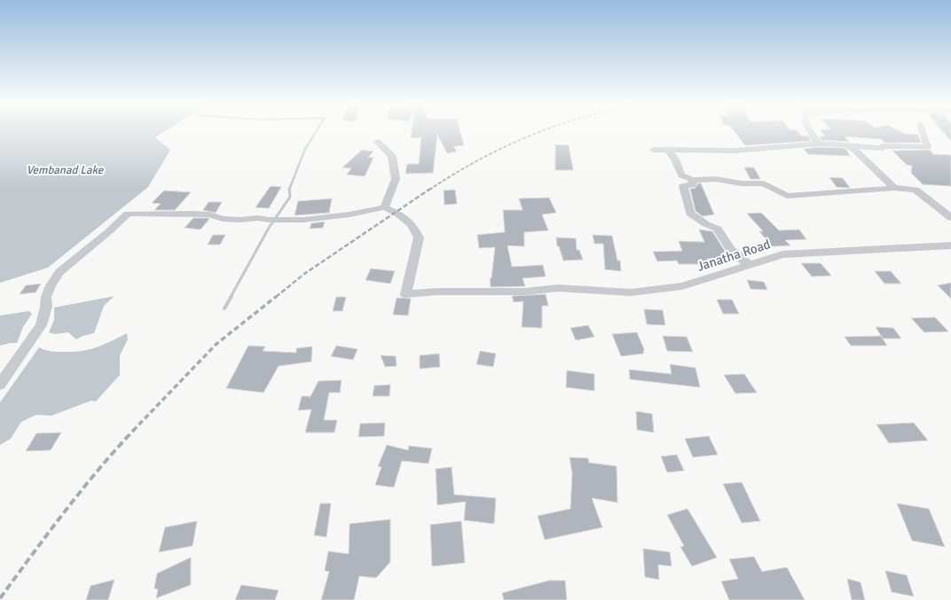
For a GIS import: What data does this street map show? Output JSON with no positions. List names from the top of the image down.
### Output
{
  "streets": {
    "street": ["Janatha Road"]
  },
  "water": ["Vembanad Lake"]
}
